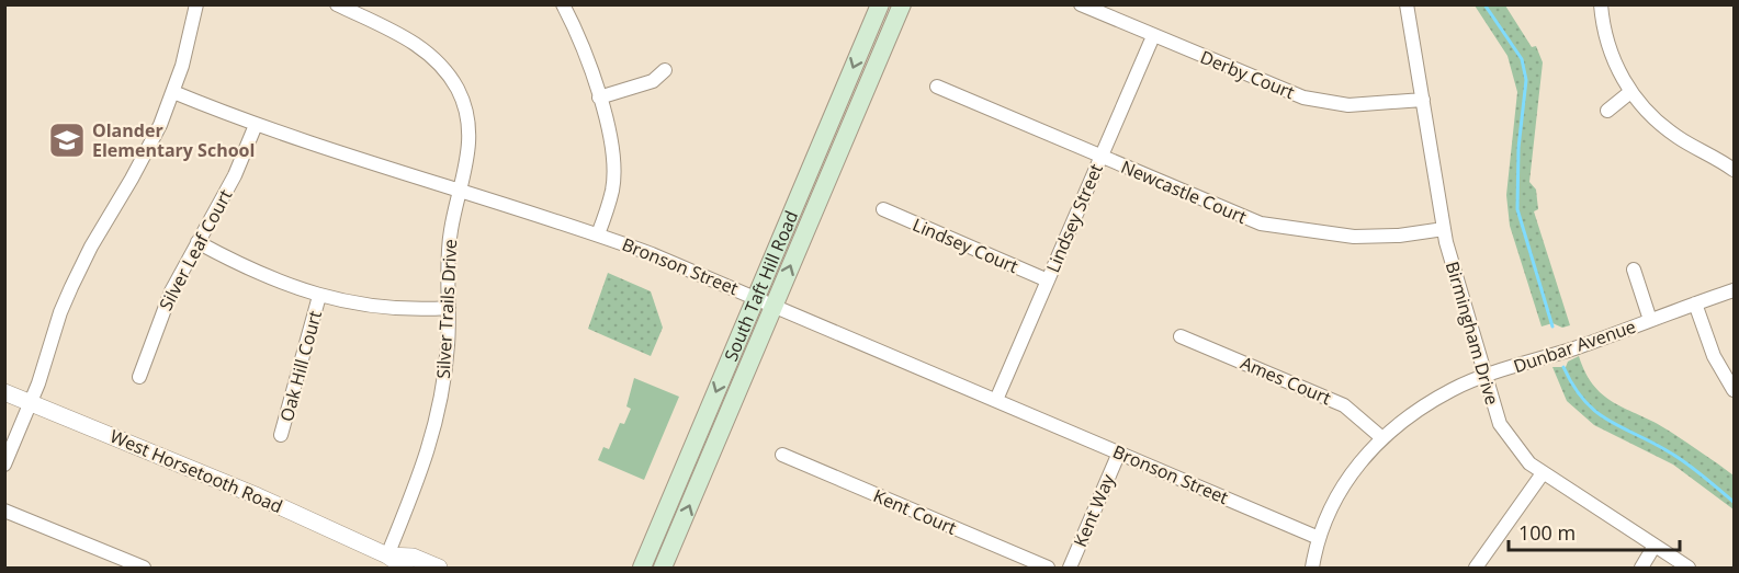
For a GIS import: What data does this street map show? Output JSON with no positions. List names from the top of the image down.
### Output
{
  "streets": {
    "main road": ["South Taft Hill Road"],
    "street": [
      "Derby Court",
      "Newcastle Court",
      "Lindsey Street",
      "Lindsey Court",
      "Silver Leaf Court",
      "Bronson Street",
      "Silver Trails Drive",
      "Birmingham Drive",
      "Dunbar Avenue",
      "Oak Hill Court",
      "Ames Court",
      "West Horsetooth Road",
      "Kent Way",
      "Kent Court"
    ]
  },
  "crossings": [
    ["Derby Court", "Lindsey Street"],
    ["Derby Court", "Birmingham Drive"],
    ["Newcastle Court", "Lindsey Street"],
    ["Newcastle Court", "Birmingham Drive"],
    ["Lindsey Street", "Lindsey Court"],
    ["Lindsey Street", "Bronson Street"],
    ["Silver Leaf Court", "Bronson Street"],
    ["Bronson Street", "South Taft Hill Road"],
    ["Bronson Street", "Silver Trails Drive"],
    ["Bronson Street", "Dunbar Avenue"],
    ["Bronson Street", "Kent Way"],
    ["Silver Trails Drive", "West Horsetooth Road"],
    ["Birmingham Drive", "Dunbar Avenue"],
    ["Dunbar Avenue", "Ames Court"]
  ],
  "places": {
    "school or university": ["Olander Elementary School"]
  },
  "scale_bar": "100 m"
}
